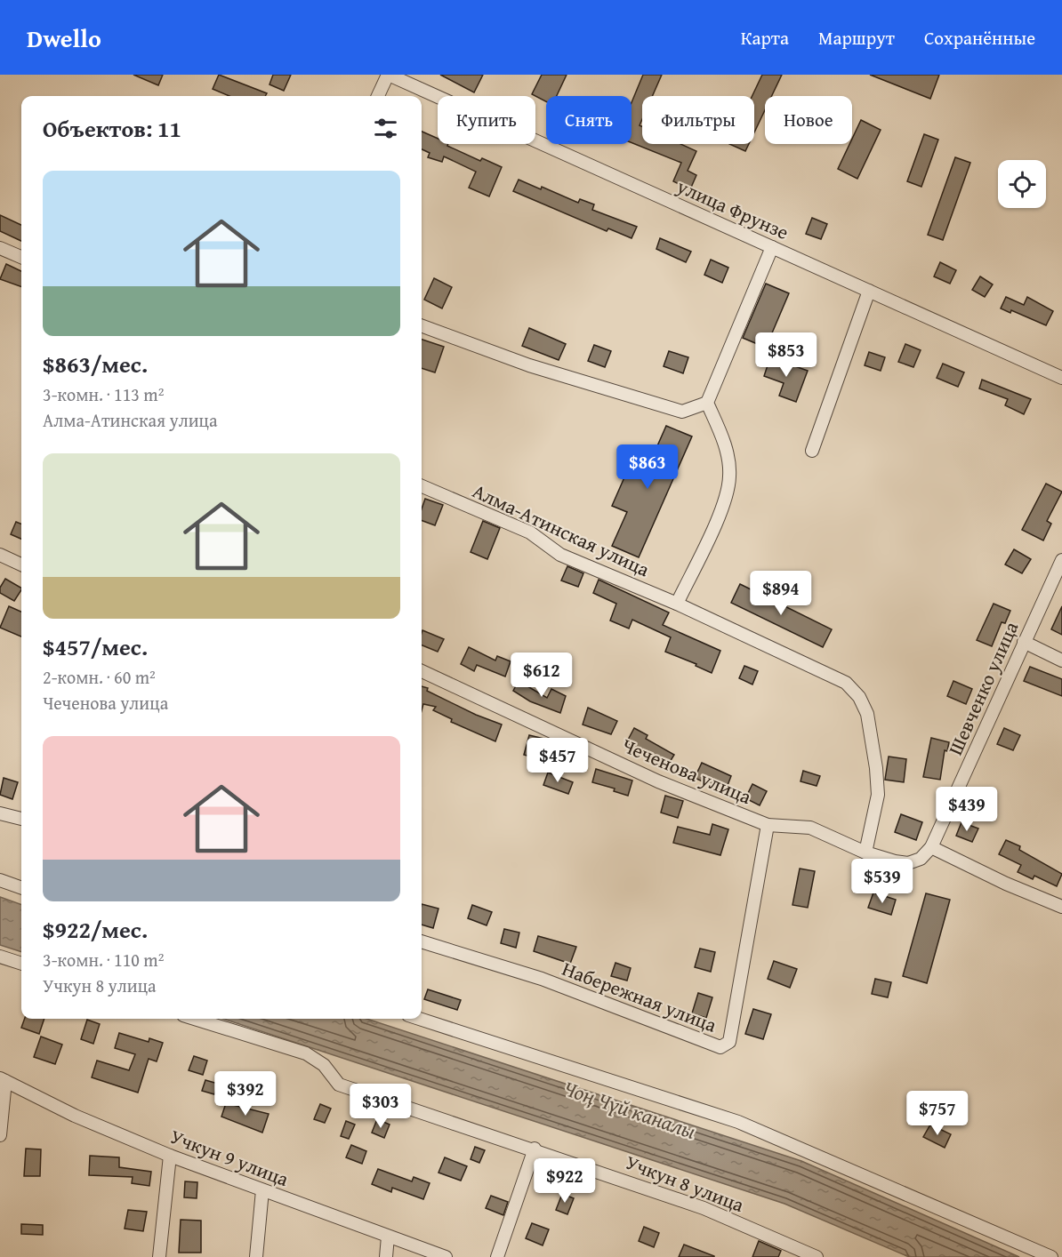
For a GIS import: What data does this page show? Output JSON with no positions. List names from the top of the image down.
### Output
{
  "streets": {
    "street": [
      "улица Фрунзе",
      "Алма-Атинская улица",
      "Шевченко улица",
      "Чеченова улица",
      "Набережная улица",
      "Учкун 9 улица",
      "Учкун 8 улица"
    ]
  },
  "crossings": [
    ["Алма-Атинская улица", "Чеченова улица"],
    ["Шевченко улица", "Чеченова улица"],
    ["Чеченова улица", "Набережная улица"]
  ],
  "water": ["Чоң Чүй каналы"],
  "page": {
    "header": "Dwello",
    "nav": ["Карта", "Маршрут", "Сохранённые"],
    "chip": [
      "Купить",
      "Снять",
      "Фильтры",
      "Новое"
    ],
    "heading": "Объектов: 11",
    "list": [
      {
        "name": "$863/мес.",
        "note": "3-комн. · 113 m² · Алма-Атинская улица"
      },
      {
        "name": "$457/мес.",
        "note": "2-комн. · 60 m² · Чеченова улица"
      },
      {
        "name": "$922/мес.",
        "note": "3-комн. · 110 m² · Учкун 8 улица"
      }
    ],
    "price": [
      "$853",
      "$863",
      "$894",
      "$612",
      "$457",
      "$439",
      "$539",
      "$392",
      "$303",
      "$757",
      "$922"
    ]
  }
}
